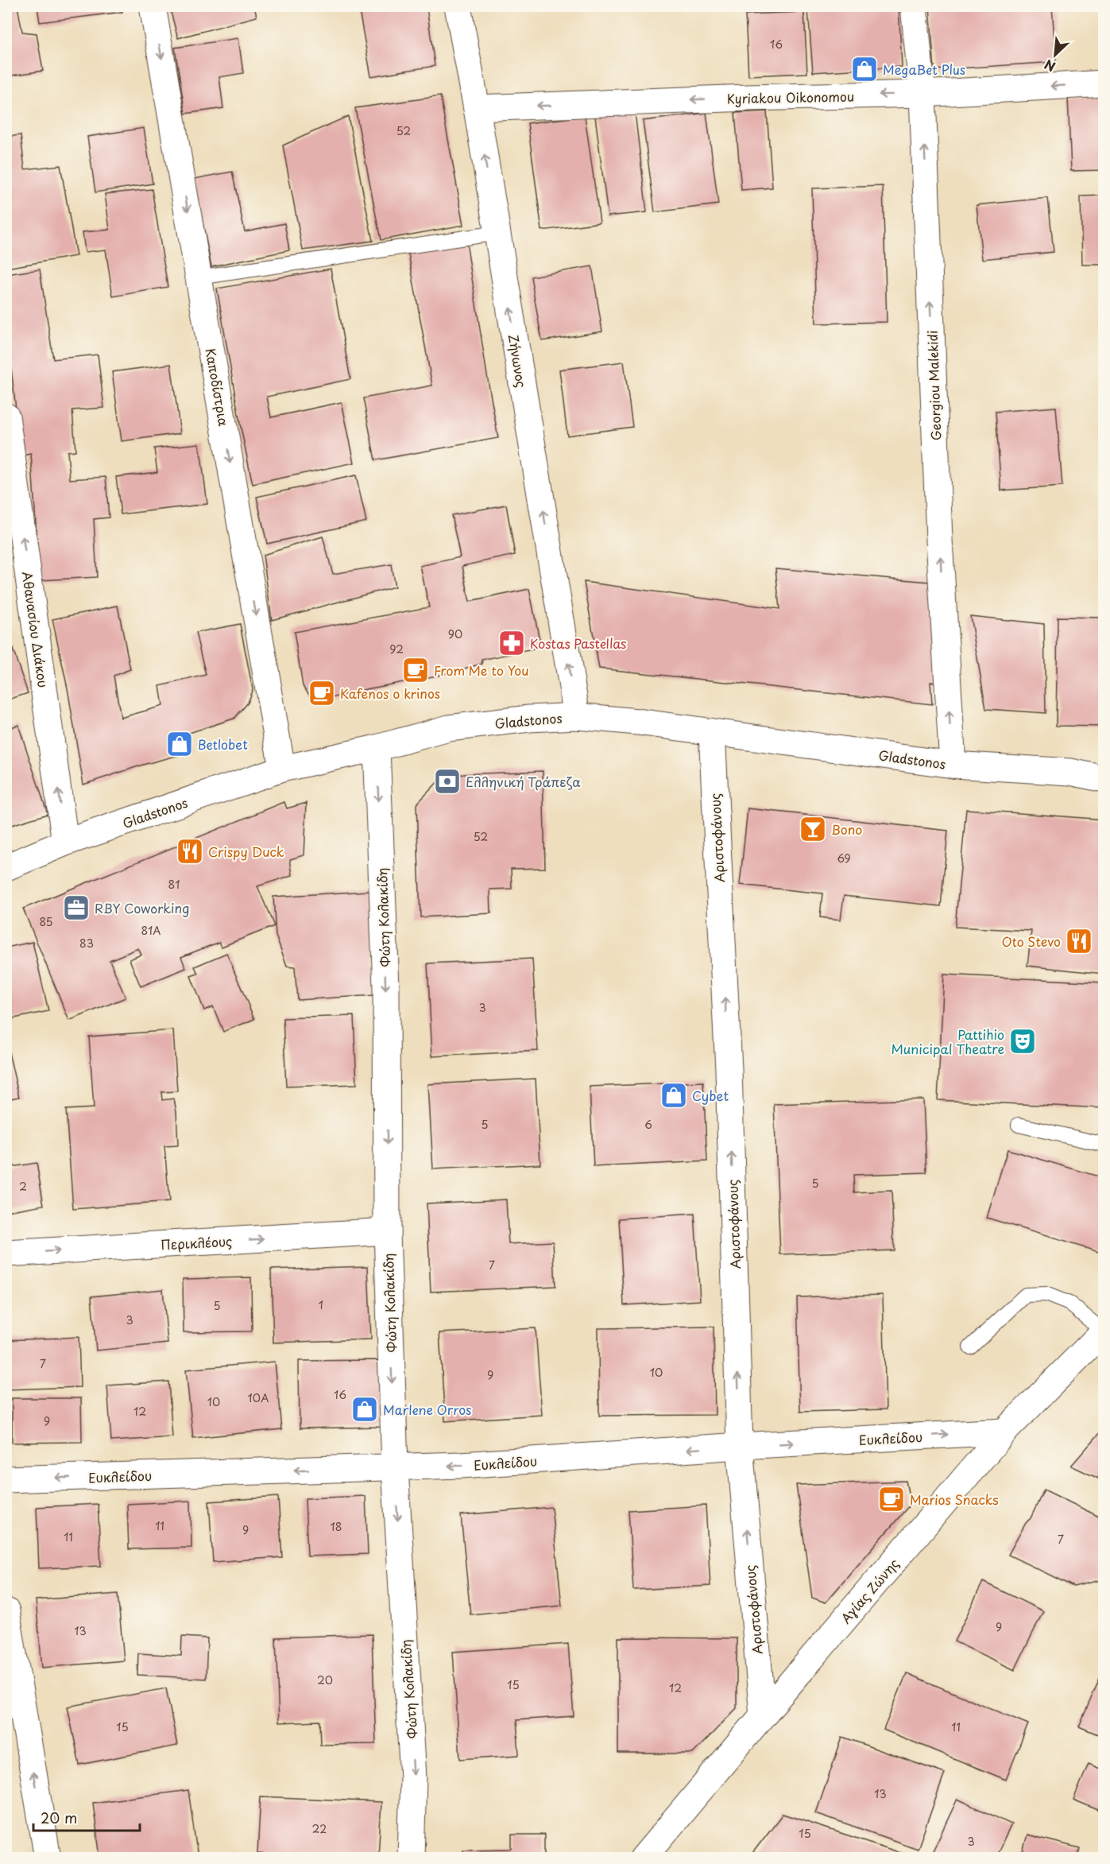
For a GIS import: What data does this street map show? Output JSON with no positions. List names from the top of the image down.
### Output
{
  "streets": {
    "street": [
      "Kyriakou Oikonomou",
      "Ζήνωνος",
      "Georgiou Malekidi",
      "Καποδίστρια",
      "Αθανασίου Διάκου",
      "Gladstonos",
      "Αριστοφάνους",
      "Φώτη Κολακίδη",
      "Περικλέους",
      "Ευκλείδου",
      "Αγίας Ζώνης"
    ]
  },
  "crossings": [
    ["Kyriakou Oikonomou", "Ζήνωνος"],
    ["Kyriakou Oikonomou", "Georgiou Malekidi"],
    ["Ζήνωνος", "Gladstonos"],
    ["Georgiou Malekidi", "Gladstonos"],
    ["Καποδίστρια", "Gladstonos"],
    ["Αθανασίου Διάκου", "Gladstonos"],
    ["Gladstonos", "Αριστοφάνους"],
    ["Gladstonos", "Φώτη Κολακίδη"],
    ["Αριστοφάνους", "Ευκλείδου"],
    ["Αριστοφάνους", "Αγίας Ζώνης"],
    ["Φώτη Κολακίδη", "Περικλέους"],
    ["Φώτη Κολακίδη", "Ευκλείδου"],
    ["Ευκλείδου", "Αγίας Ζώνης"]
  ],
  "one_way": [
    "Kyriakou Oikonomou",
    "Ζήνωνος",
    "Georgiou Malekidi",
    "Καποδίστρια",
    "Αθανασίου Διάκου",
    "Αριστοφάνους",
    "Φώτη Κολακίδη",
    "Περικλέους"
  ],
  "places": {
    "shop": [
      "MegaBet Plus",
      "Betlobet",
      "Cybet",
      "Marlene Orros"
    ],
    "pharmacy": ["Kostas Pastellas"],
    "cafe": ["From Me to You", "Kafenos o krinos", "Marios Snacks"],
    "bank": ["Ελληνική Τράπεζα"],
    "bar": ["Bono"],
    "restaurant": ["Crispy Duck", "Oto Stevo"],
    "office": ["RBY Coworking"],
    "theatre": ["Pattihio Municipal Theatre"]
  },
  "house_numbers": [
    "16",
    "52",
    "90",
    "92",
    "52",
    "69",
    "81",
    "85",
    "81A",
    "83",
    "3",
    "5",
    "6",
    "5",
    "2",
    "7",
    "1",
    "5",
    "3",
    "7",
    "10",
    "9",
    "16",
    "10A",
    "10",
    "12",
    "9",
    "11",
    "18",
    "9",
    "11",
    "7",
    "9",
    "13",
    "20",
    "15",
    "12",
    "15",
    "11",
    "13",
    "22",
    "15",
    "3"
  ],
  "scale_bar": "20 m",
  "north": "bottom left"
}
